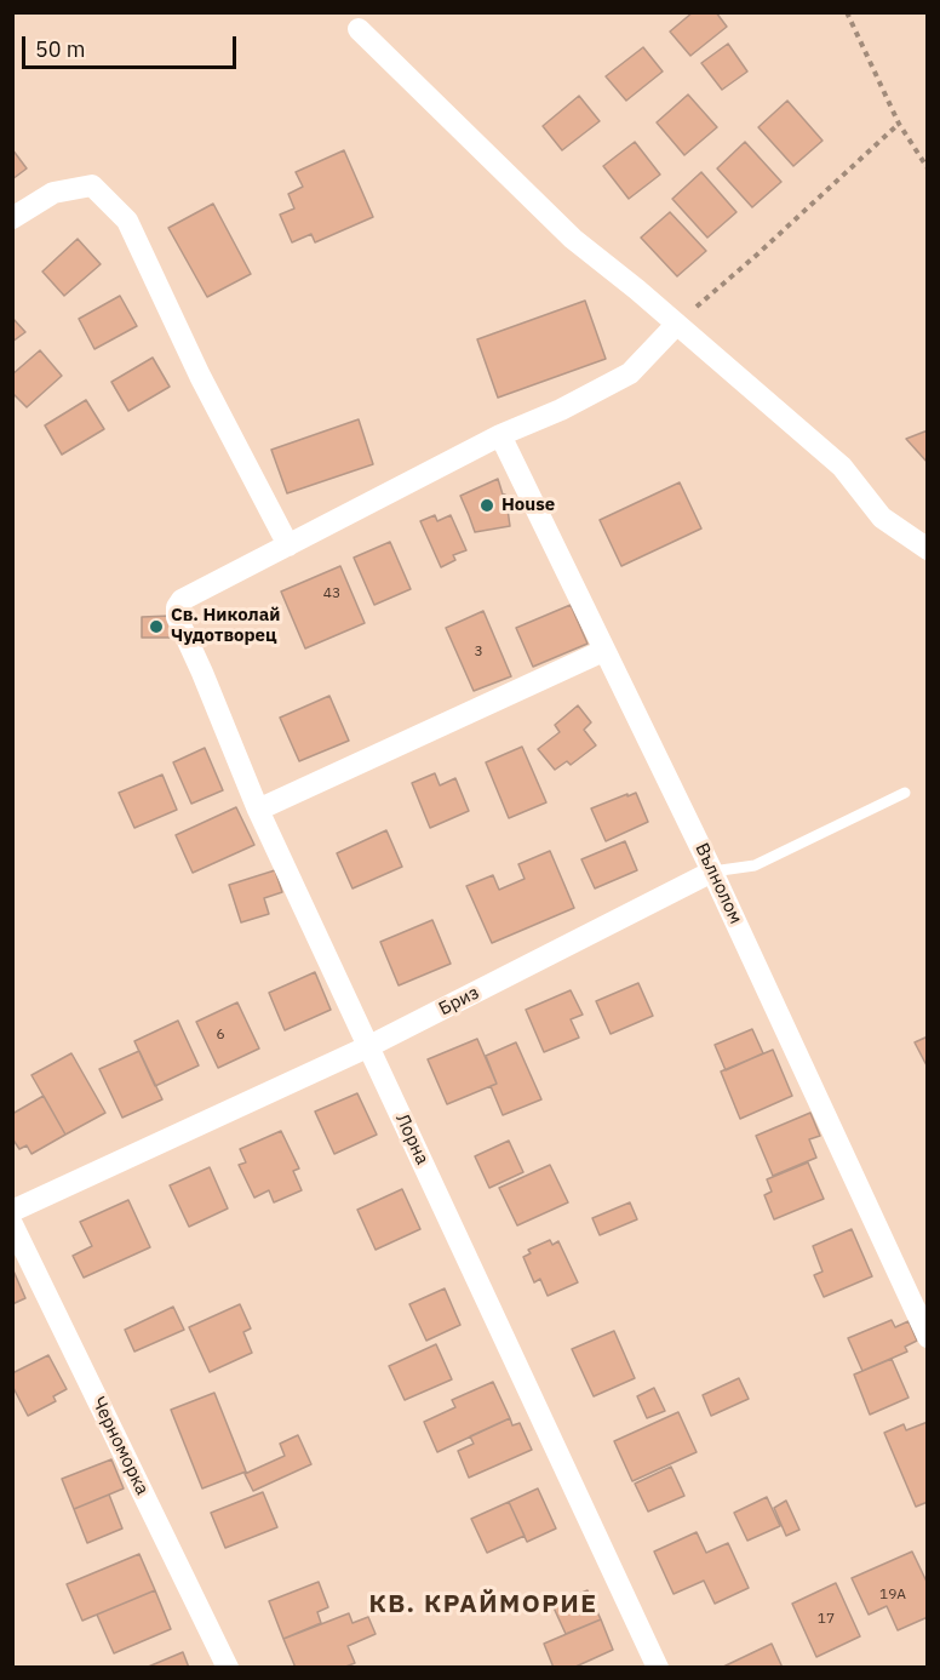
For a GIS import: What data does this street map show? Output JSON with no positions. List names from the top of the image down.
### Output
{
  "streets": {
    "street": [
      "Вълнолом",
      "Бриз",
      "Лорна",
      "Черноморка"
    ]
  },
  "crossings": [
    ["Вълнолом", "Бриз"],
    ["Бриз", "Лорна"]
  ],
  "districts": ["КВ. КРАЙМОРИЕ"],
  "places": ["House", "Св. Николай Чудотворец"],
  "house_numbers": [
    "43",
    "3",
    "6",
    "19А",
    "17"
  ],
  "scale_bar": "50 m"
}
